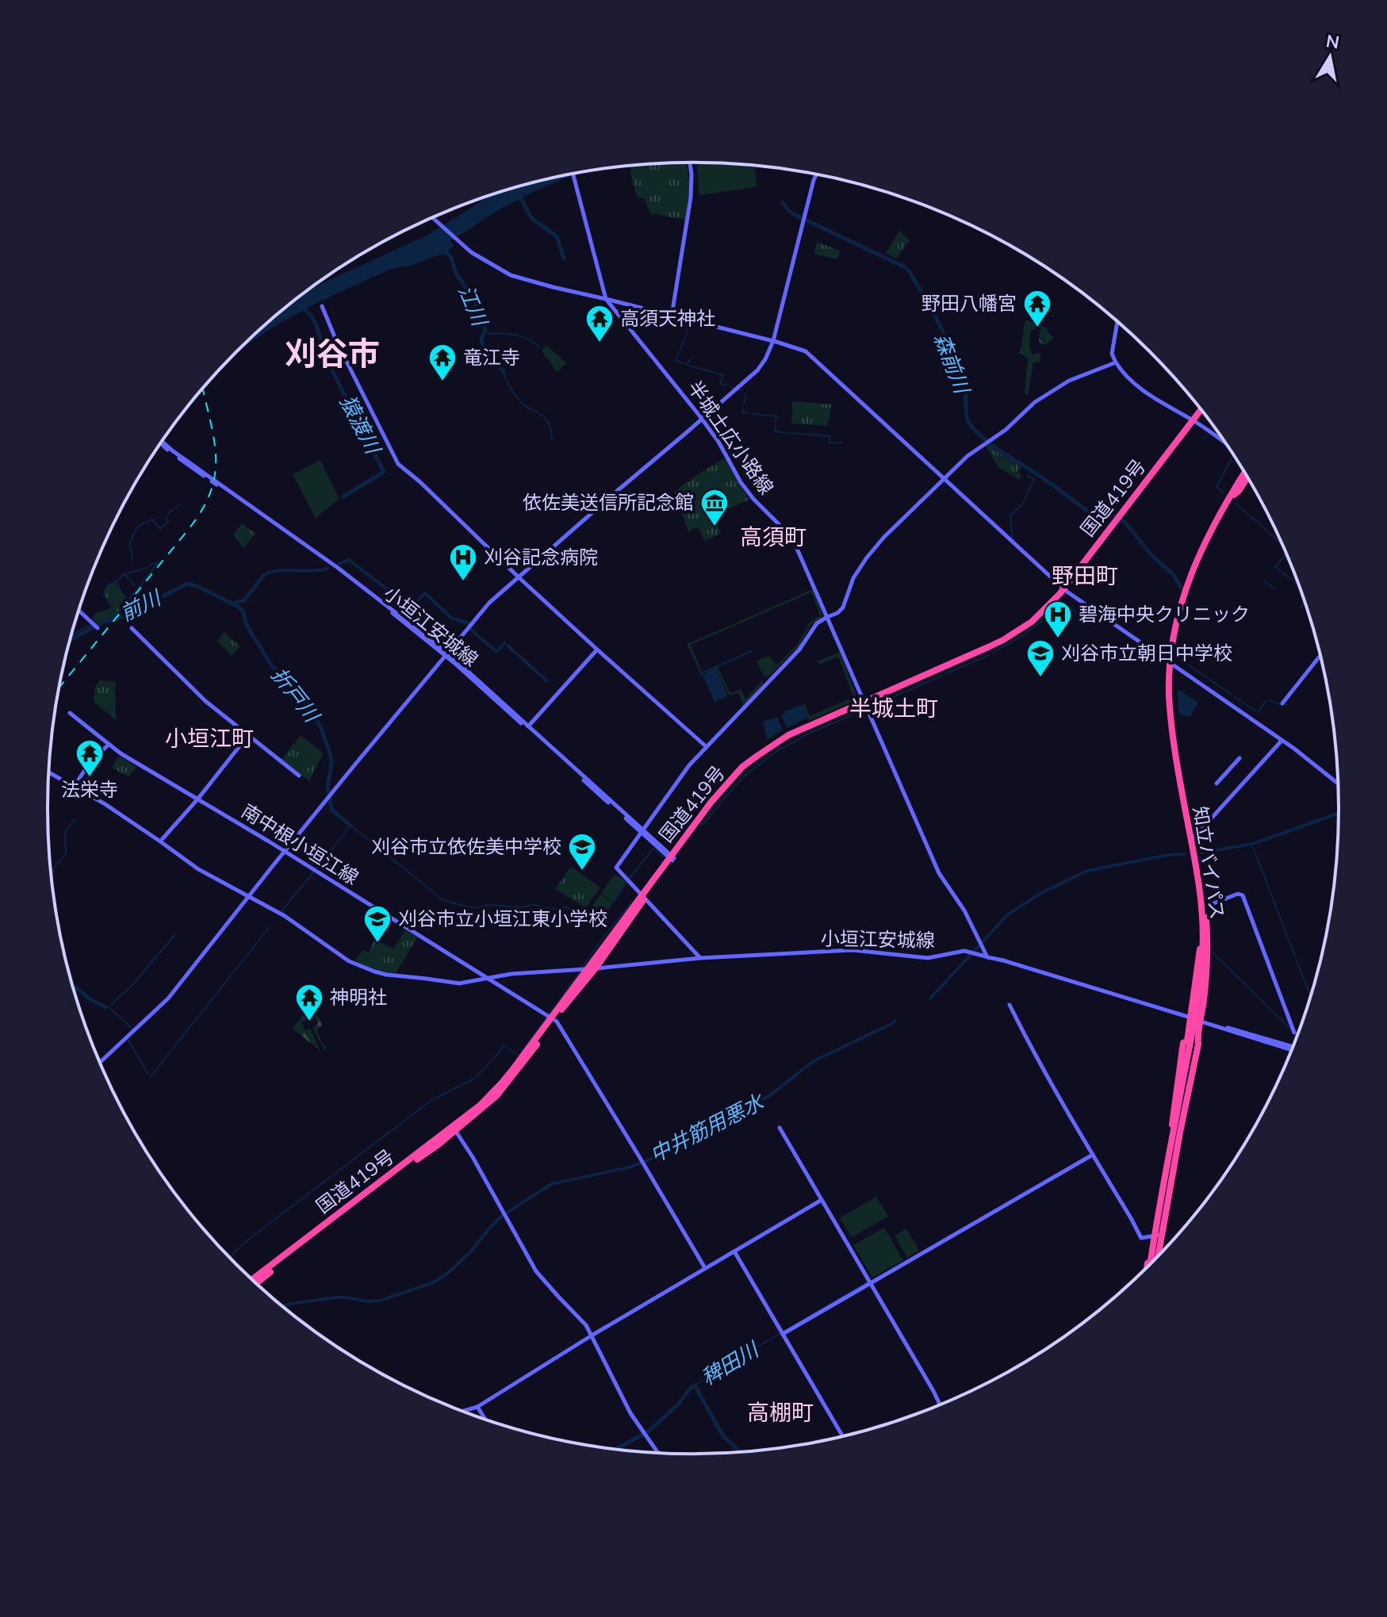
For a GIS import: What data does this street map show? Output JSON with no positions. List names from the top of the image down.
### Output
{
  "streets": {
    "highway": ["国道419号", "知立バイパス"],
    "street": ["半城土広小路線", "小垣江安城線", "南中根小垣江線"]
  },
  "crossings": [
    ["半城土広小路線", "国道419号"],
    ["半城土広小路線", "小垣江安城線"],
    ["国道419号", "小垣江安城線"],
    ["国道419号", "南中根小垣江線"]
  ],
  "districts": [
    "刈谷市",
    "高須町",
    "野田町",
    "半城土町",
    "小垣江町",
    "高棚町"
  ],
  "water": [
    "江川",
    "森前川",
    "猿渡川",
    "前川",
    "折戸川",
    "中井筋用悪水",
    "稗田川"
  ],
  "places": {
    "temple": [
      "野田八幡宮",
      "高須天神社",
      "竜江寺",
      "法栄寺",
      "神明社"
    ],
    "museum": ["依佐美送信所記念館"],
    "hospital": ["刈谷記念病院", "碧海中央クリニック"],
    "school or university": ["刈谷市立朝日中学校", "刈谷市立依佐美中学校", "刈谷市立小垣江東小学校"]
  },
  "north": "top"
}
